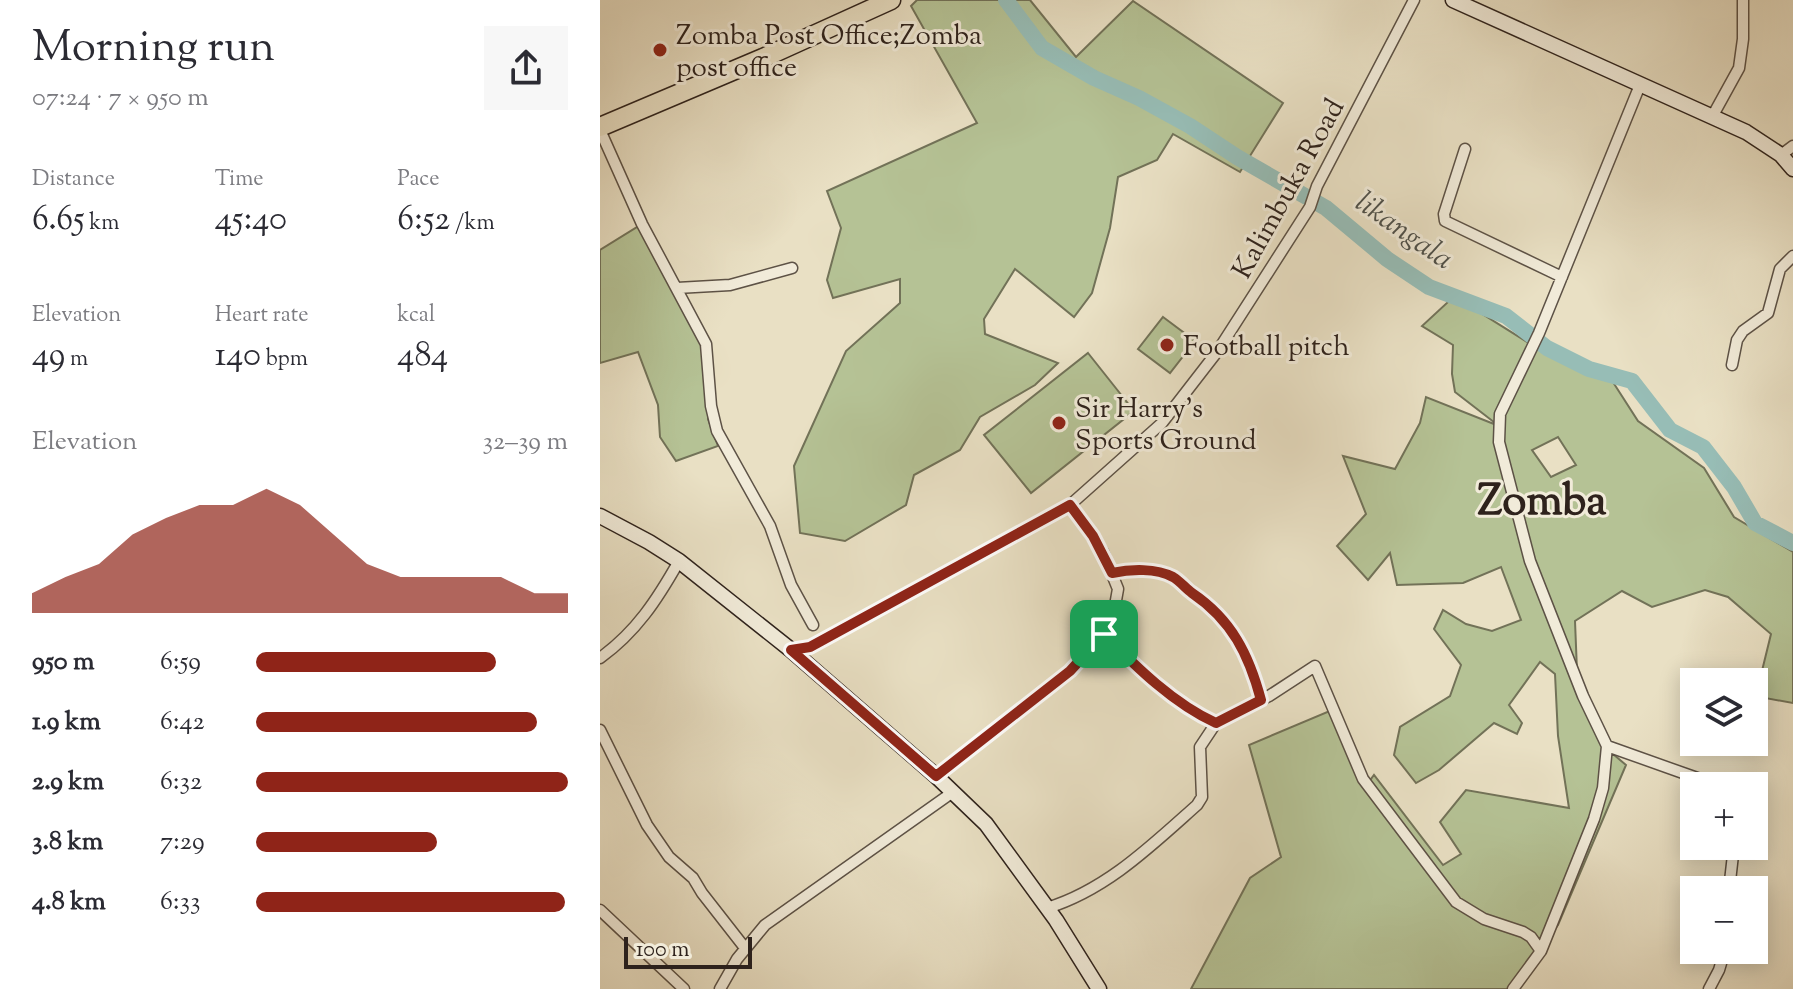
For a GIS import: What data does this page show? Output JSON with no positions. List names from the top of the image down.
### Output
{
  "streets": {
    "street": ["Kalimbuka Road"]
  },
  "districts": ["Zomba"],
  "water": ["likangala"],
  "places": ["Zomba Post Office;Zomba post office", "Football pitch", "Sir Harry's Sports Ground"],
  "scale_bar": "100 m",
  "page": {
    "heading": ["Morning run", "07:24 · 7 × 950 m"],
    "stats": [
      ["Distance", "6.65 km"],
      ["Time", "45:40"],
      ["Pace", "6:52 /km"],
      ["Elevation", "49 m"],
      ["Heart rate", "140 bpm"],
      ["kcal", "484"]
    ],
    "chart": ["Elevation", "32–39 m"],
    "list": [
      {
        "name": "950 m",
        "note": "6:59"
      },
      {
        "name": "1.9 km",
        "note": "6:42"
      },
      {
        "name": "2.9 km",
        "note": "6:32"
      },
      {
        "name": "3.8 km",
        "note": "7:29"
      },
      {
        "name": "4.8 km",
        "note": "6:33"
      }
    ],
    "map_buttons": ["+", "−"],
    "scale": "100 m"
  }
}
